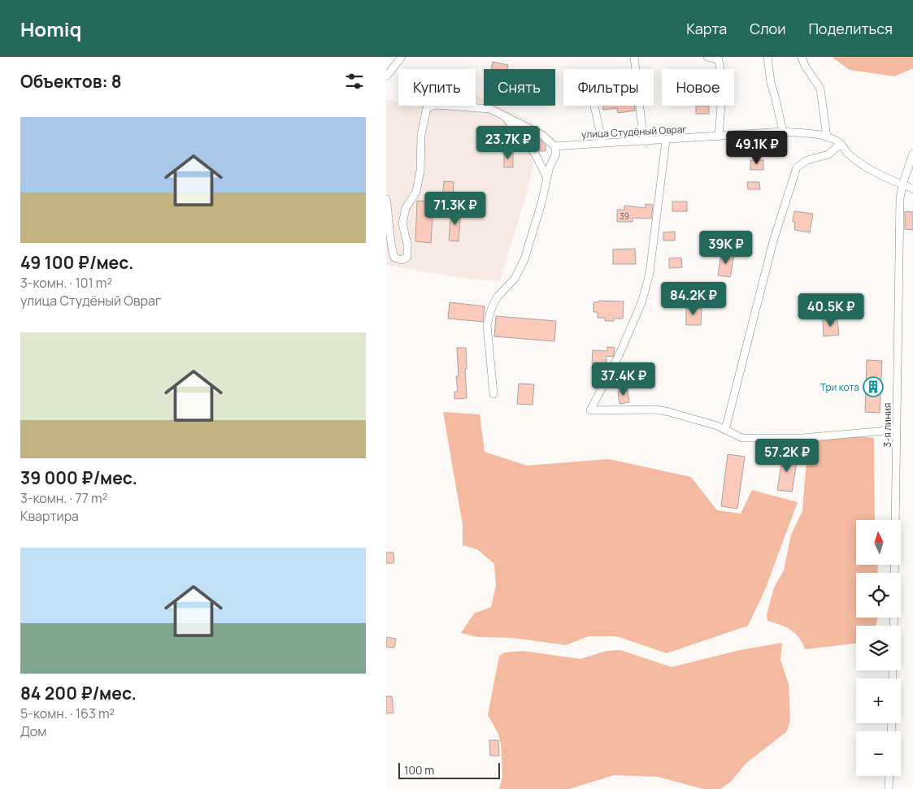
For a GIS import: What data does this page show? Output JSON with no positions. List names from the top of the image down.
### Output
{
  "streets": {
    "street": ["улица Студёный Овраг", "3-я линия"]
  },
  "crossings": [
    ["улица Студёный Овраг", "3-я линия"]
  ],
  "places": {
    "building": ["Три кота"]
  },
  "house_numbers": ["39"],
  "scale_bar": "100 m",
  "north": "top",
  "page": {
    "header": "Homiq",
    "nav": ["Карта", "Слои", "Поделиться"],
    "heading": "Объектов: 8",
    "chip": [
      "Купить",
      "Снять",
      "Фильтры",
      "Новое"
    ],
    "list": [
      {
        "name": "49 100 ₽/мес.",
        "note": "3-комн. · 101 m² · улица Студёный Овраг"
      },
      {
        "name": "39 000 ₽/мес.",
        "note": "3-комн. · 77 m² · Квартира"
      },
      {
        "name": "84 200 ₽/мес.",
        "note": "5-комн. · 163 m² · Дом"
      }
    ],
    "price": [
      "23.7K ₽",
      "49.1K ₽",
      "71.3K ₽",
      "39K ₽",
      "84.2K ₽",
      "40.5K ₽",
      "37.4K ₽",
      "57.2K ₽"
    ],
    "map_buttons": ["+", "−"],
    "scale": "100 m"
  }
}
